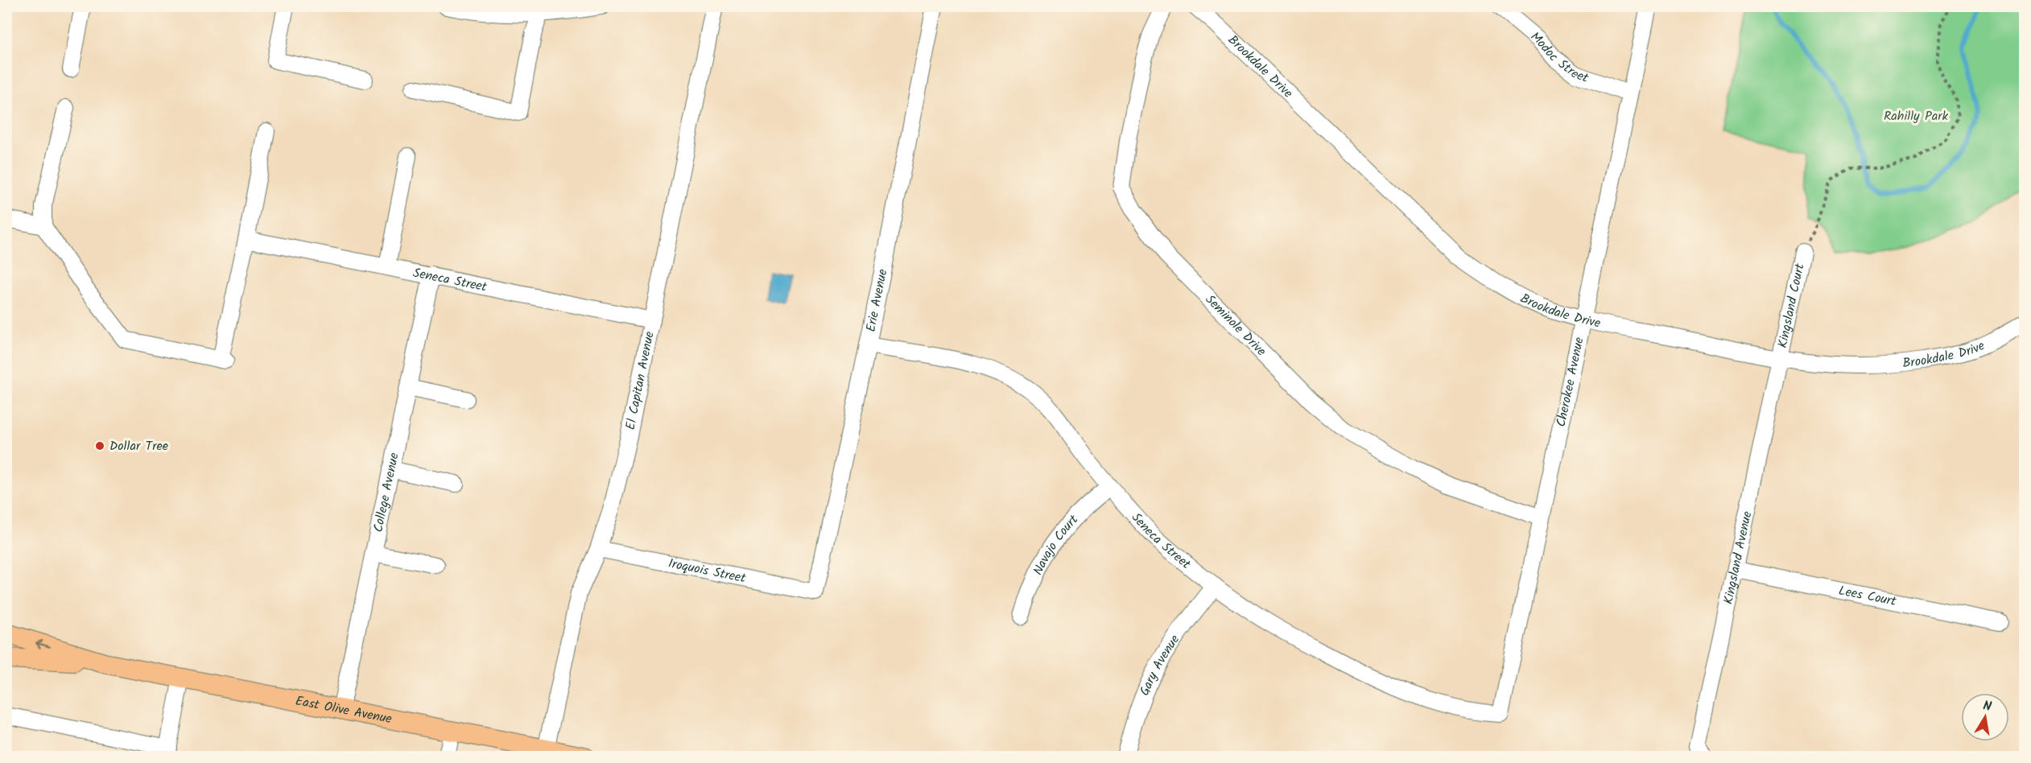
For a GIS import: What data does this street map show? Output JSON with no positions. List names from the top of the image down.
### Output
{
  "streets": {
    "main road": ["East Olive Avenue"],
    "street": [
      "Modoc Street",
      "Brookdale Drive",
      "Seneca Street",
      "Erie Avenue",
      "Kingsland Court",
      "Seminole Drive",
      "El Capitan Avenue",
      "Cherokee Avenue",
      "College Avenue",
      "Navajo Court",
      "Kingsland Avenue",
      "Iroquois Street",
      "Lees Court",
      "Gary Avenue"
    ]
  },
  "crossings": [
    ["Modoc Street", "Cherokee Avenue"],
    ["Brookdale Drive", "Kingsland Court"],
    ["Brookdale Drive", "Cherokee Avenue"],
    ["Brookdale Drive", "Kingsland Avenue"],
    ["Seneca Street", "Erie Avenue"],
    ["Seneca Street", "El Capitan Avenue"],
    ["Seneca Street", "Cherokee Avenue"],
    ["Seneca Street", "College Avenue"],
    ["Seneca Street", "Navajo Court"],
    ["Seneca Street", "Gary Avenue"],
    ["Erie Avenue", "Iroquois Street"],
    ["Kingsland Court", "Kingsland Avenue"],
    ["Seminole Drive", "Cherokee Avenue"],
    ["El Capitan Avenue", "Iroquois Street"],
    ["El Capitan Avenue", "East Olive Avenue"],
    ["College Avenue", "East Olive Avenue"],
    ["Kingsland Avenue", "Lees Court"]
  ],
  "parks": ["Rahilly Park"],
  "places": ["Dollar Tree"],
  "north": "top"
}
